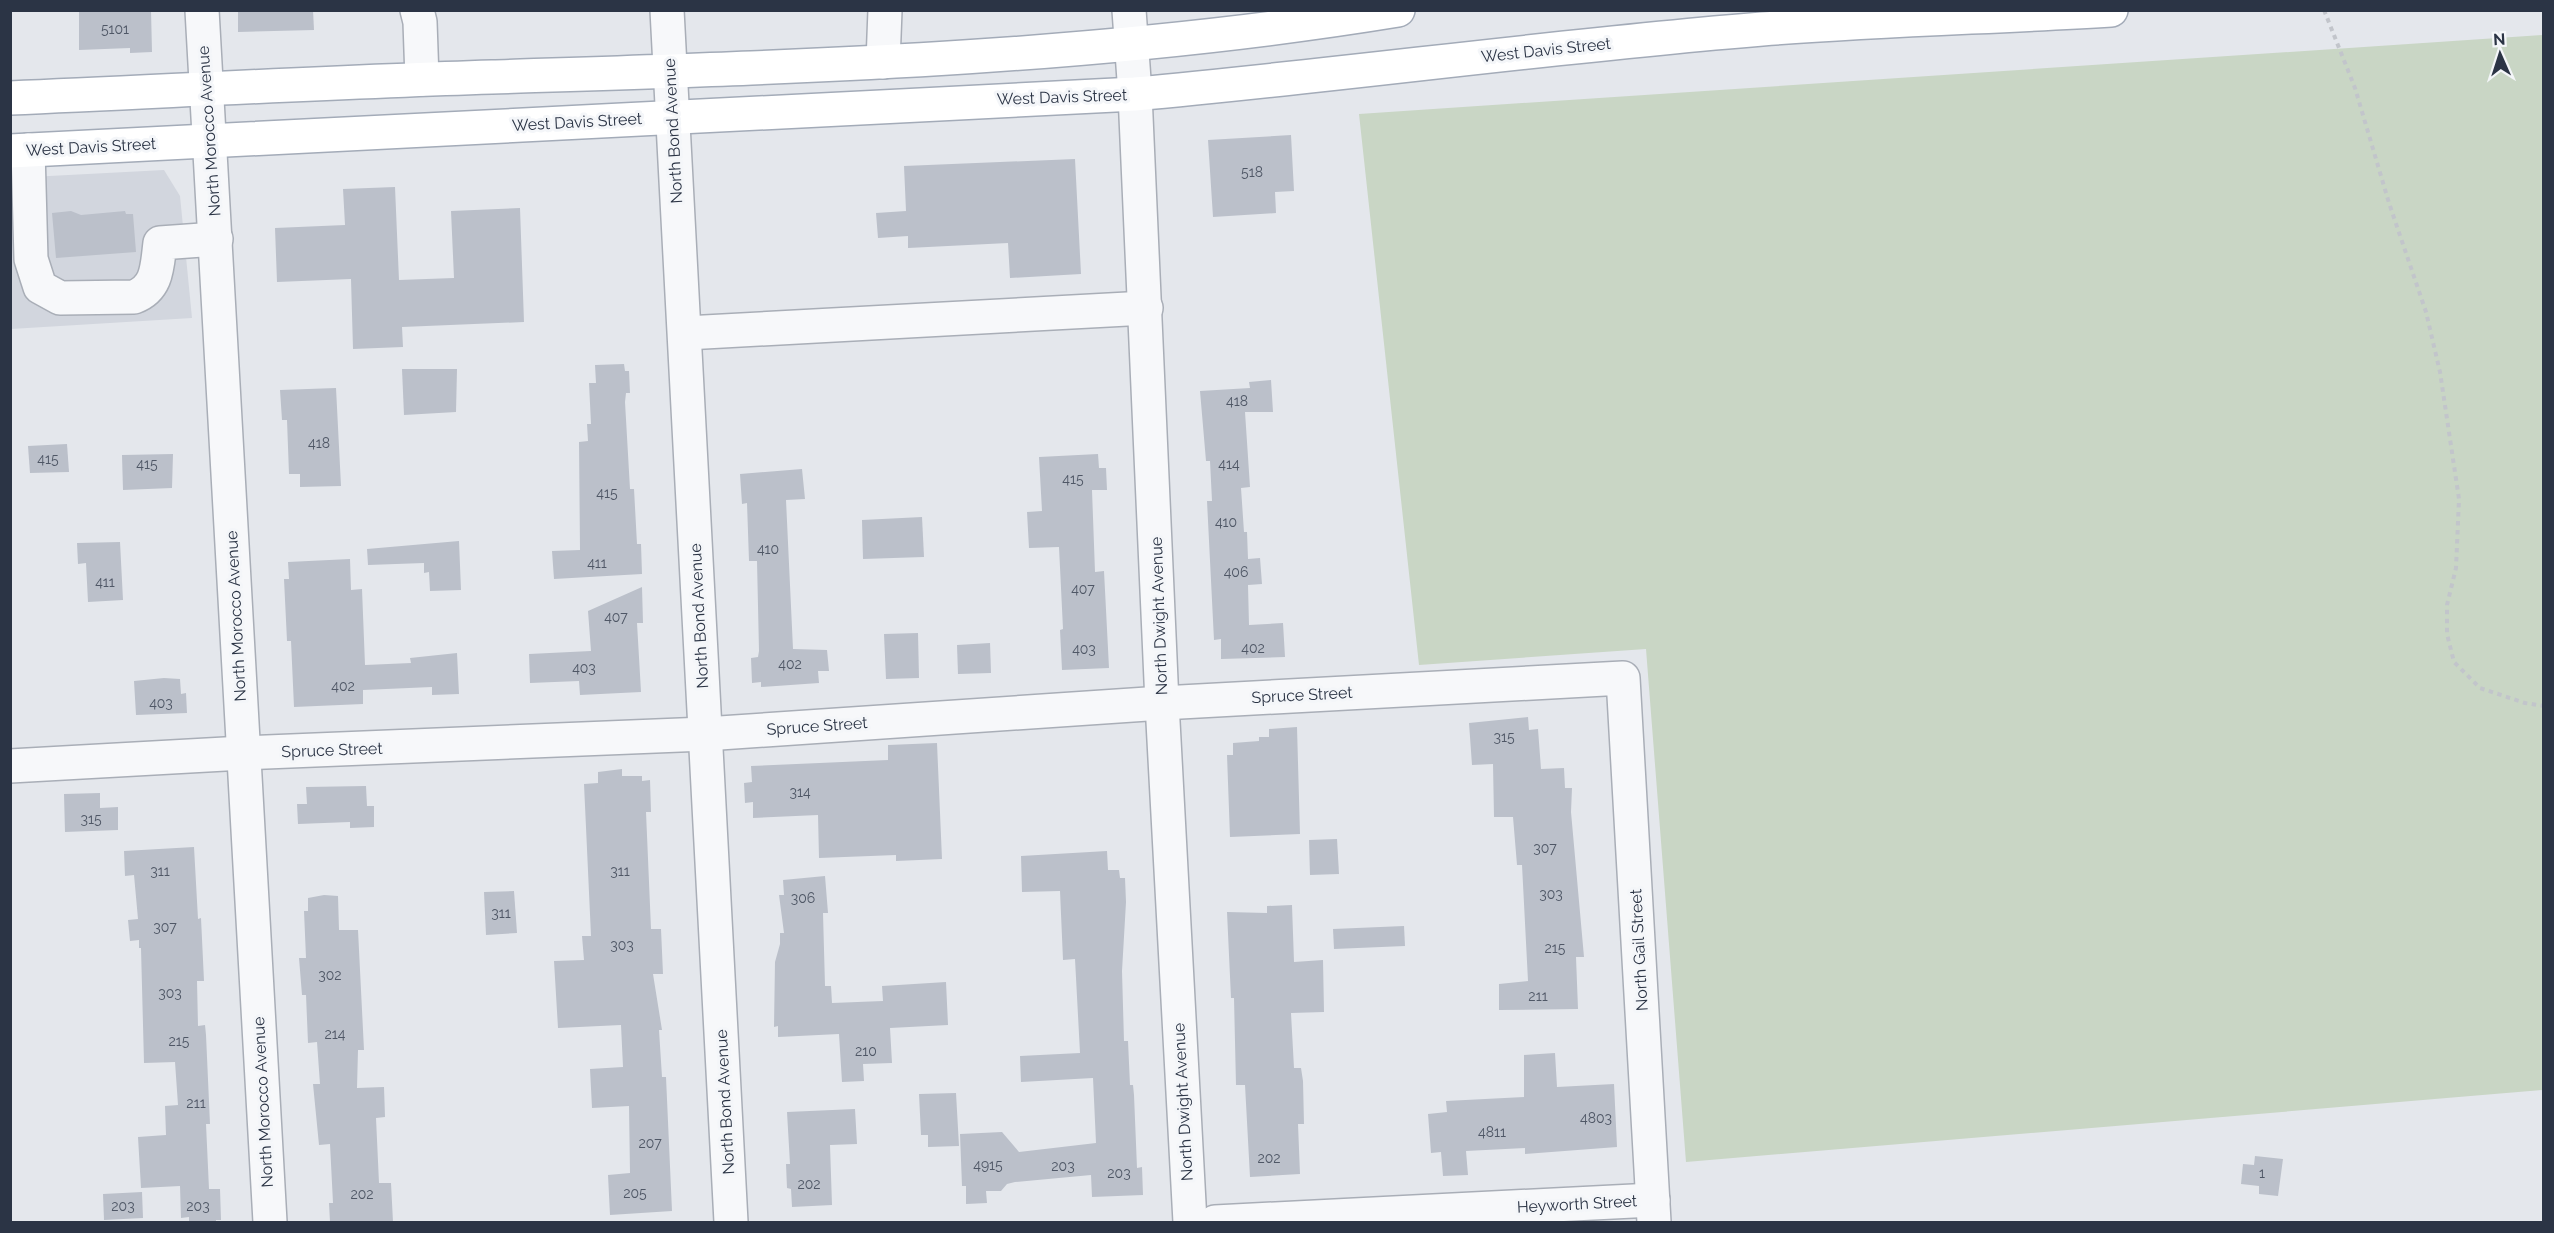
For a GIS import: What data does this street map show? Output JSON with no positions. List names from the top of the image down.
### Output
{
  "streets": {
    "main road": ["West Davis Street"],
    "street": [
      "North Morocco Avenue",
      "North Bond Avenue",
      "North Dwight Avenue",
      "Spruce Street",
      "North Gail Street",
      "Heyworth Street"
    ]
  },
  "crossings": [
    ["West Davis Street", "North Morocco Avenue"],
    ["West Davis Street", "North Bond Avenue"],
    ["West Davis Street", "North Dwight Avenue"],
    ["North Morocco Avenue", "Spruce Street"],
    ["North Bond Avenue", "Spruce Street"],
    ["North Dwight Avenue", "Spruce Street"],
    ["Spruce Street", "North Gail Street"],
    ["North Gail Street", "Heyworth Street"]
  ],
  "house_numbers": [
    "5101",
    "518",
    "418",
    "418",
    "415",
    "415",
    "414",
    "415",
    "415",
    "410",
    "410",
    "411",
    "406",
    "411",
    "407",
    "407",
    "402",
    "403",
    "402",
    "403",
    "402",
    "403",
    "315",
    "314",
    "315",
    "307",
    "311",
    "311",
    "303",
    "306",
    "311",
    "307",
    "303",
    "215",
    "302",
    "303",
    "211",
    "214",
    "215",
    "210",
    "211",
    "4803",
    "4811",
    "207",
    "202",
    "4915",
    "203",
    "203",
    "1",
    "202",
    "205",
    "202",
    "203",
    "203"
  ],
  "north": "top"
}
